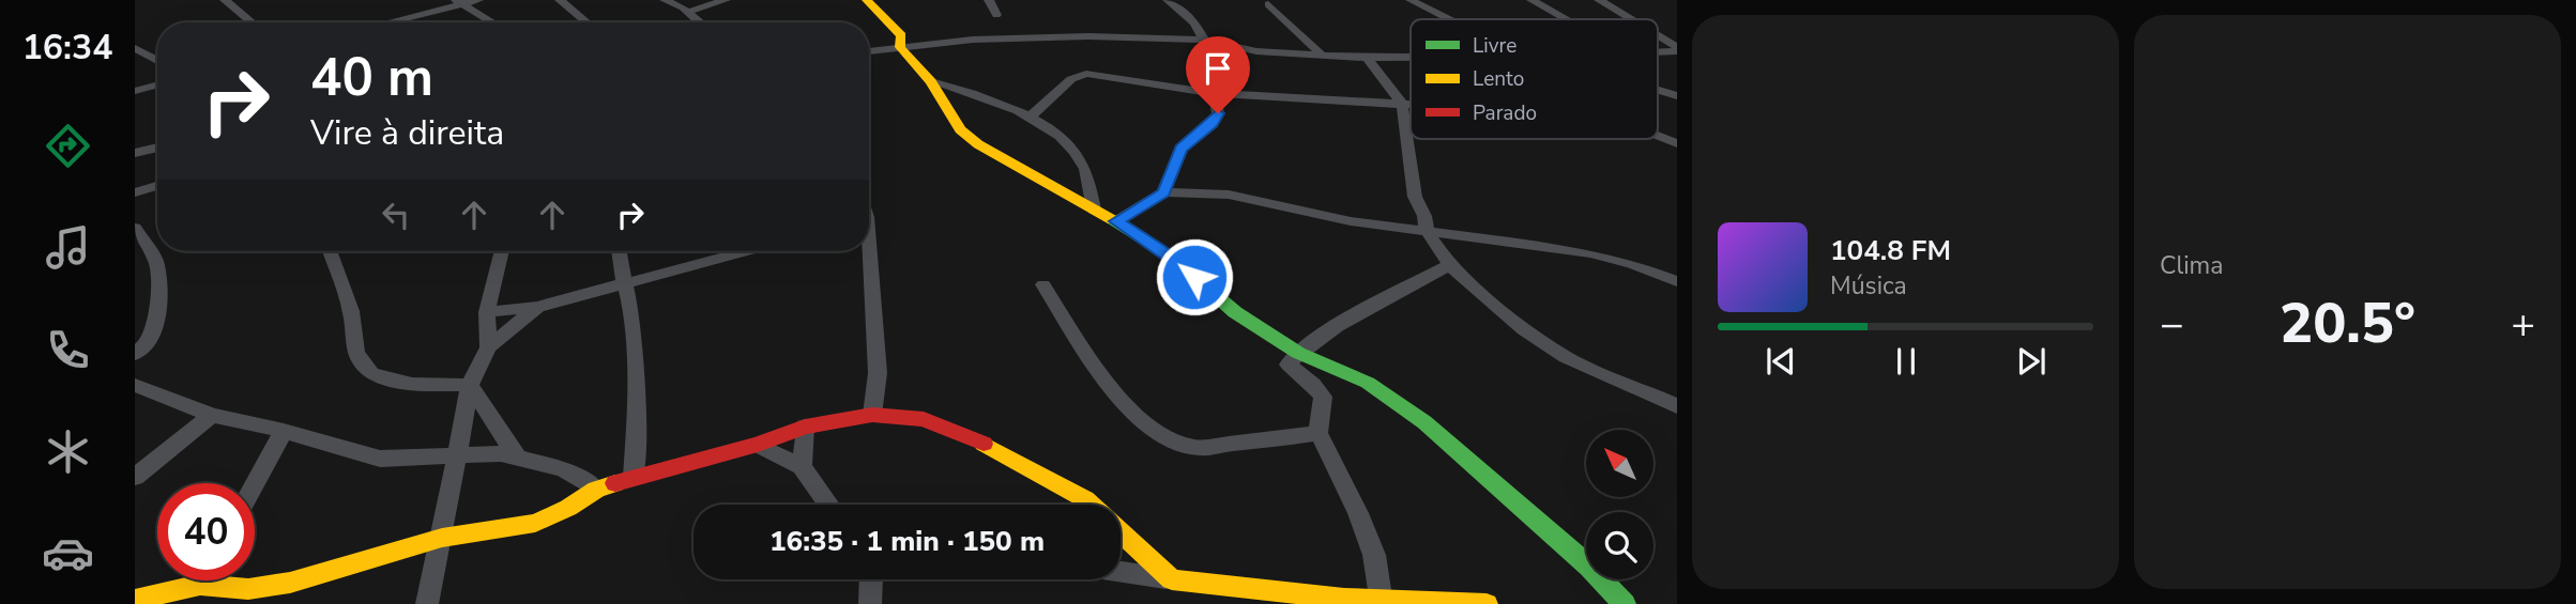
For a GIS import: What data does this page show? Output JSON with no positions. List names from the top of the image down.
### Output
{
  "legend": ["Livre", "Lento", "Parado"],
  "north": "top left",
  "page": {
    "tabs": "16:34",
    "tile": "Clima",
    "turn": ["40 m", "Vire à direita"],
    "song": ["104.8 FM", "Música"],
    "heat": ["−", "20.5°", "+"],
    "limit": "40",
    "trip": "16:35 · 1 min · 150 m"
  }
}
